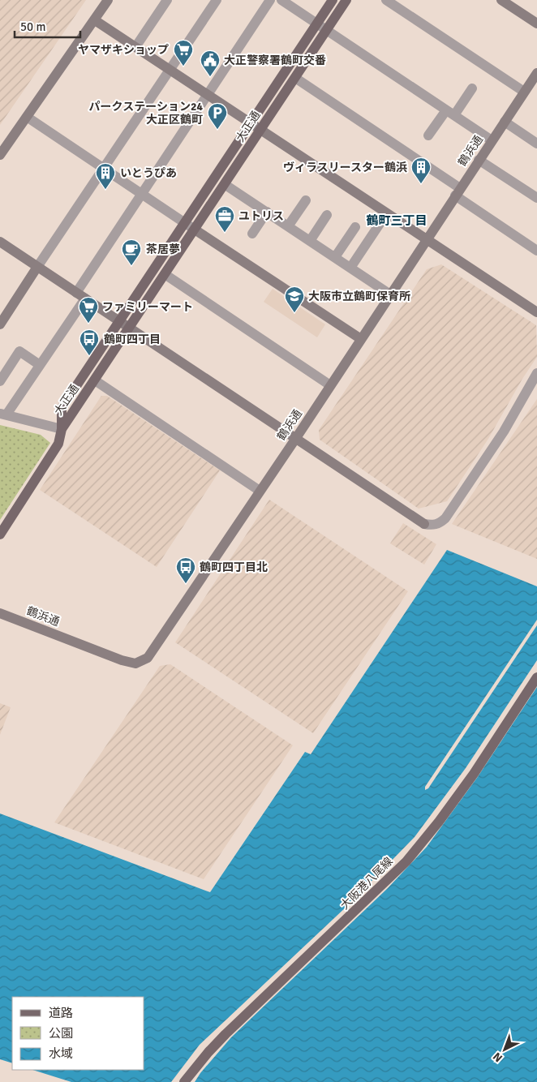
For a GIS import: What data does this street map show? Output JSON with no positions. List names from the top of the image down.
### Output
{
  "streets": {
    "main road": ["大正通", "大阪港八尾線"],
    "street": ["鶴浜通"]
  },
  "districts": ["鶴町三丁目"],
  "places": {
    "supermarket": ["ヤマザキショップ", "ファミリーマート"],
    "public building": ["大正警察署鶴町交番"],
    "parking": ["パークステーション24 大正区鶴町"],
    "building": ["ヴィラスリースター鶴浜", "いとうぴあ"],
    "office": ["ユトリス"],
    "cafe": ["茶居夢"],
    "school or university": ["大阪市立鶴町保育所"],
    "bus stop": ["鶴町四丁目", "鶴町四丁目北"]
  },
  "legend": ["道路", "公園", "水域"],
  "scale_bar": "50 m",
  "north": "bottom left"
}
